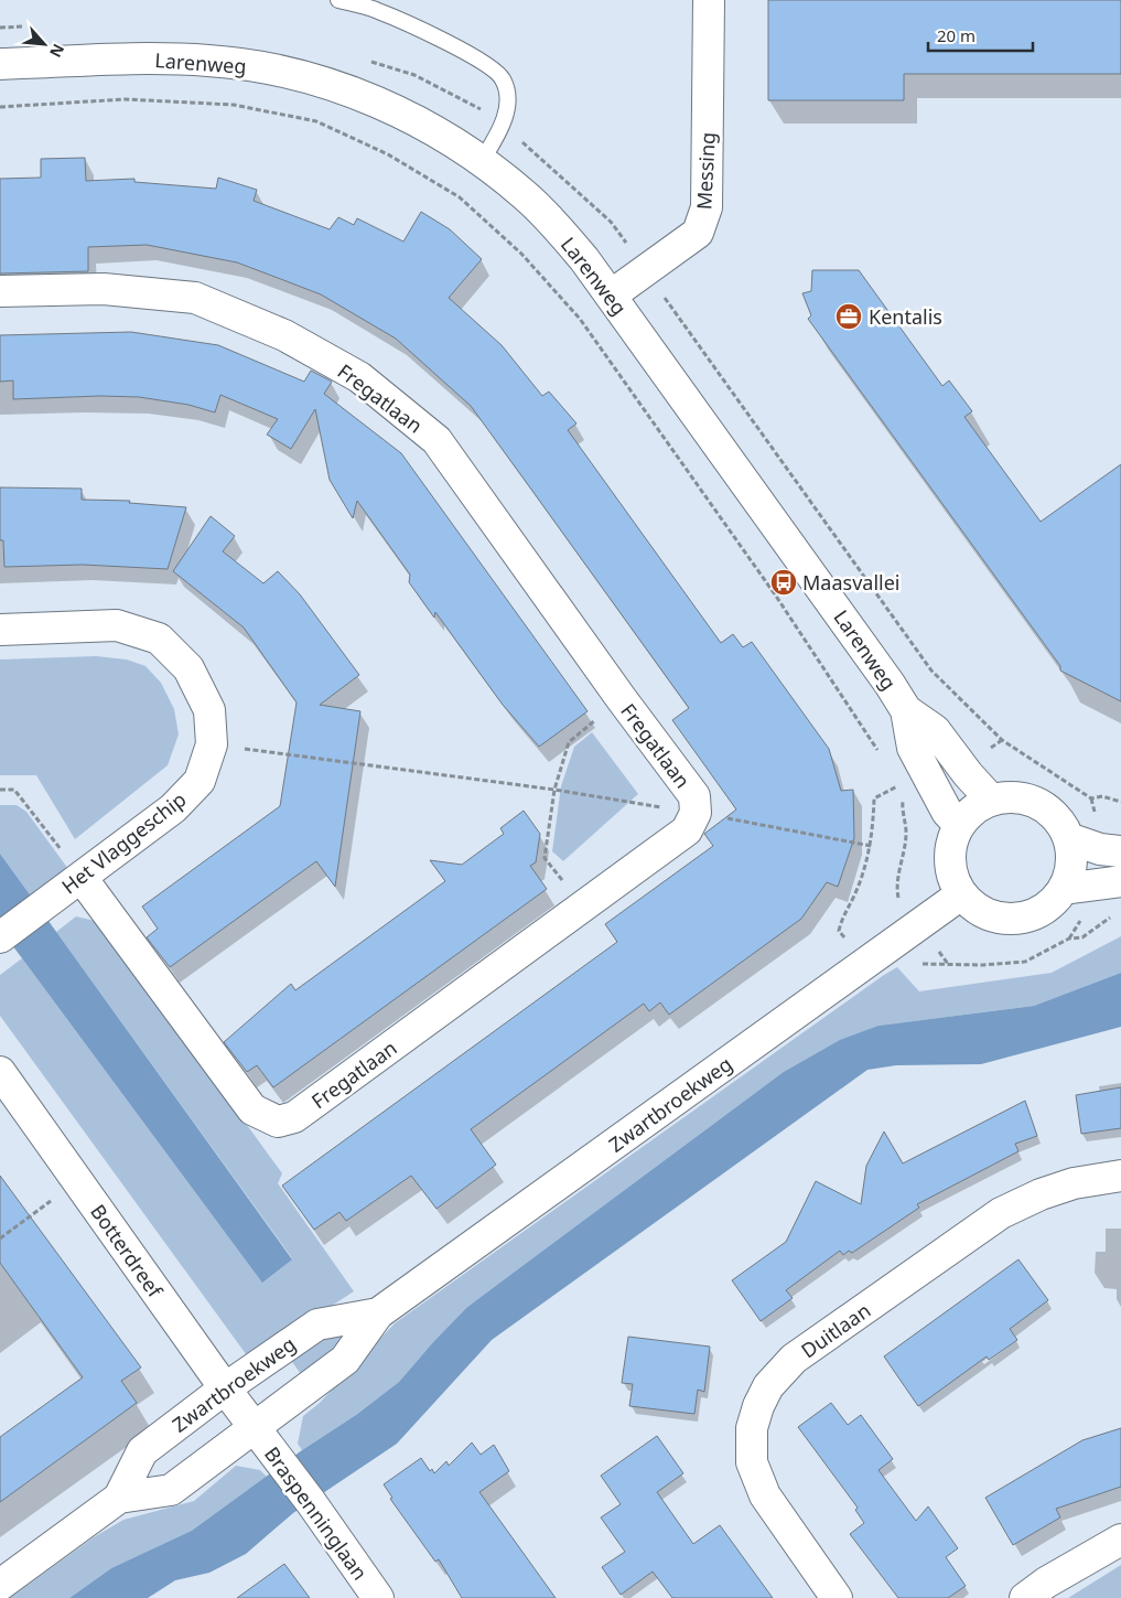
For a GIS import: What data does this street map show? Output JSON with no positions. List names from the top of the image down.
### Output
{
  "streets": {
    "street": [
      "Larenweg",
      "Messing",
      "Fregatlaan",
      "Het Vlaggeschip",
      "Zwartbroekweg",
      "Botterdreef",
      "Duitlaan",
      "Braspenninglaan"
    ]
  },
  "crossings": [
    ["Larenweg", "Messing"],
    ["Larenweg", "Zwartbroekweg"],
    ["Fregatlaan", "Het Vlaggeschip"],
    ["Zwartbroekweg", "Botterdreef"],
    ["Zwartbroekweg", "Braspenninglaan"],
    ["Botterdreef", "Braspenninglaan"]
  ],
  "places": {
    "office": ["Kentalis"],
    "bus stop": ["Maasvallei"]
  },
  "scale_bar": "20 m",
  "north": "bottom right"
}
